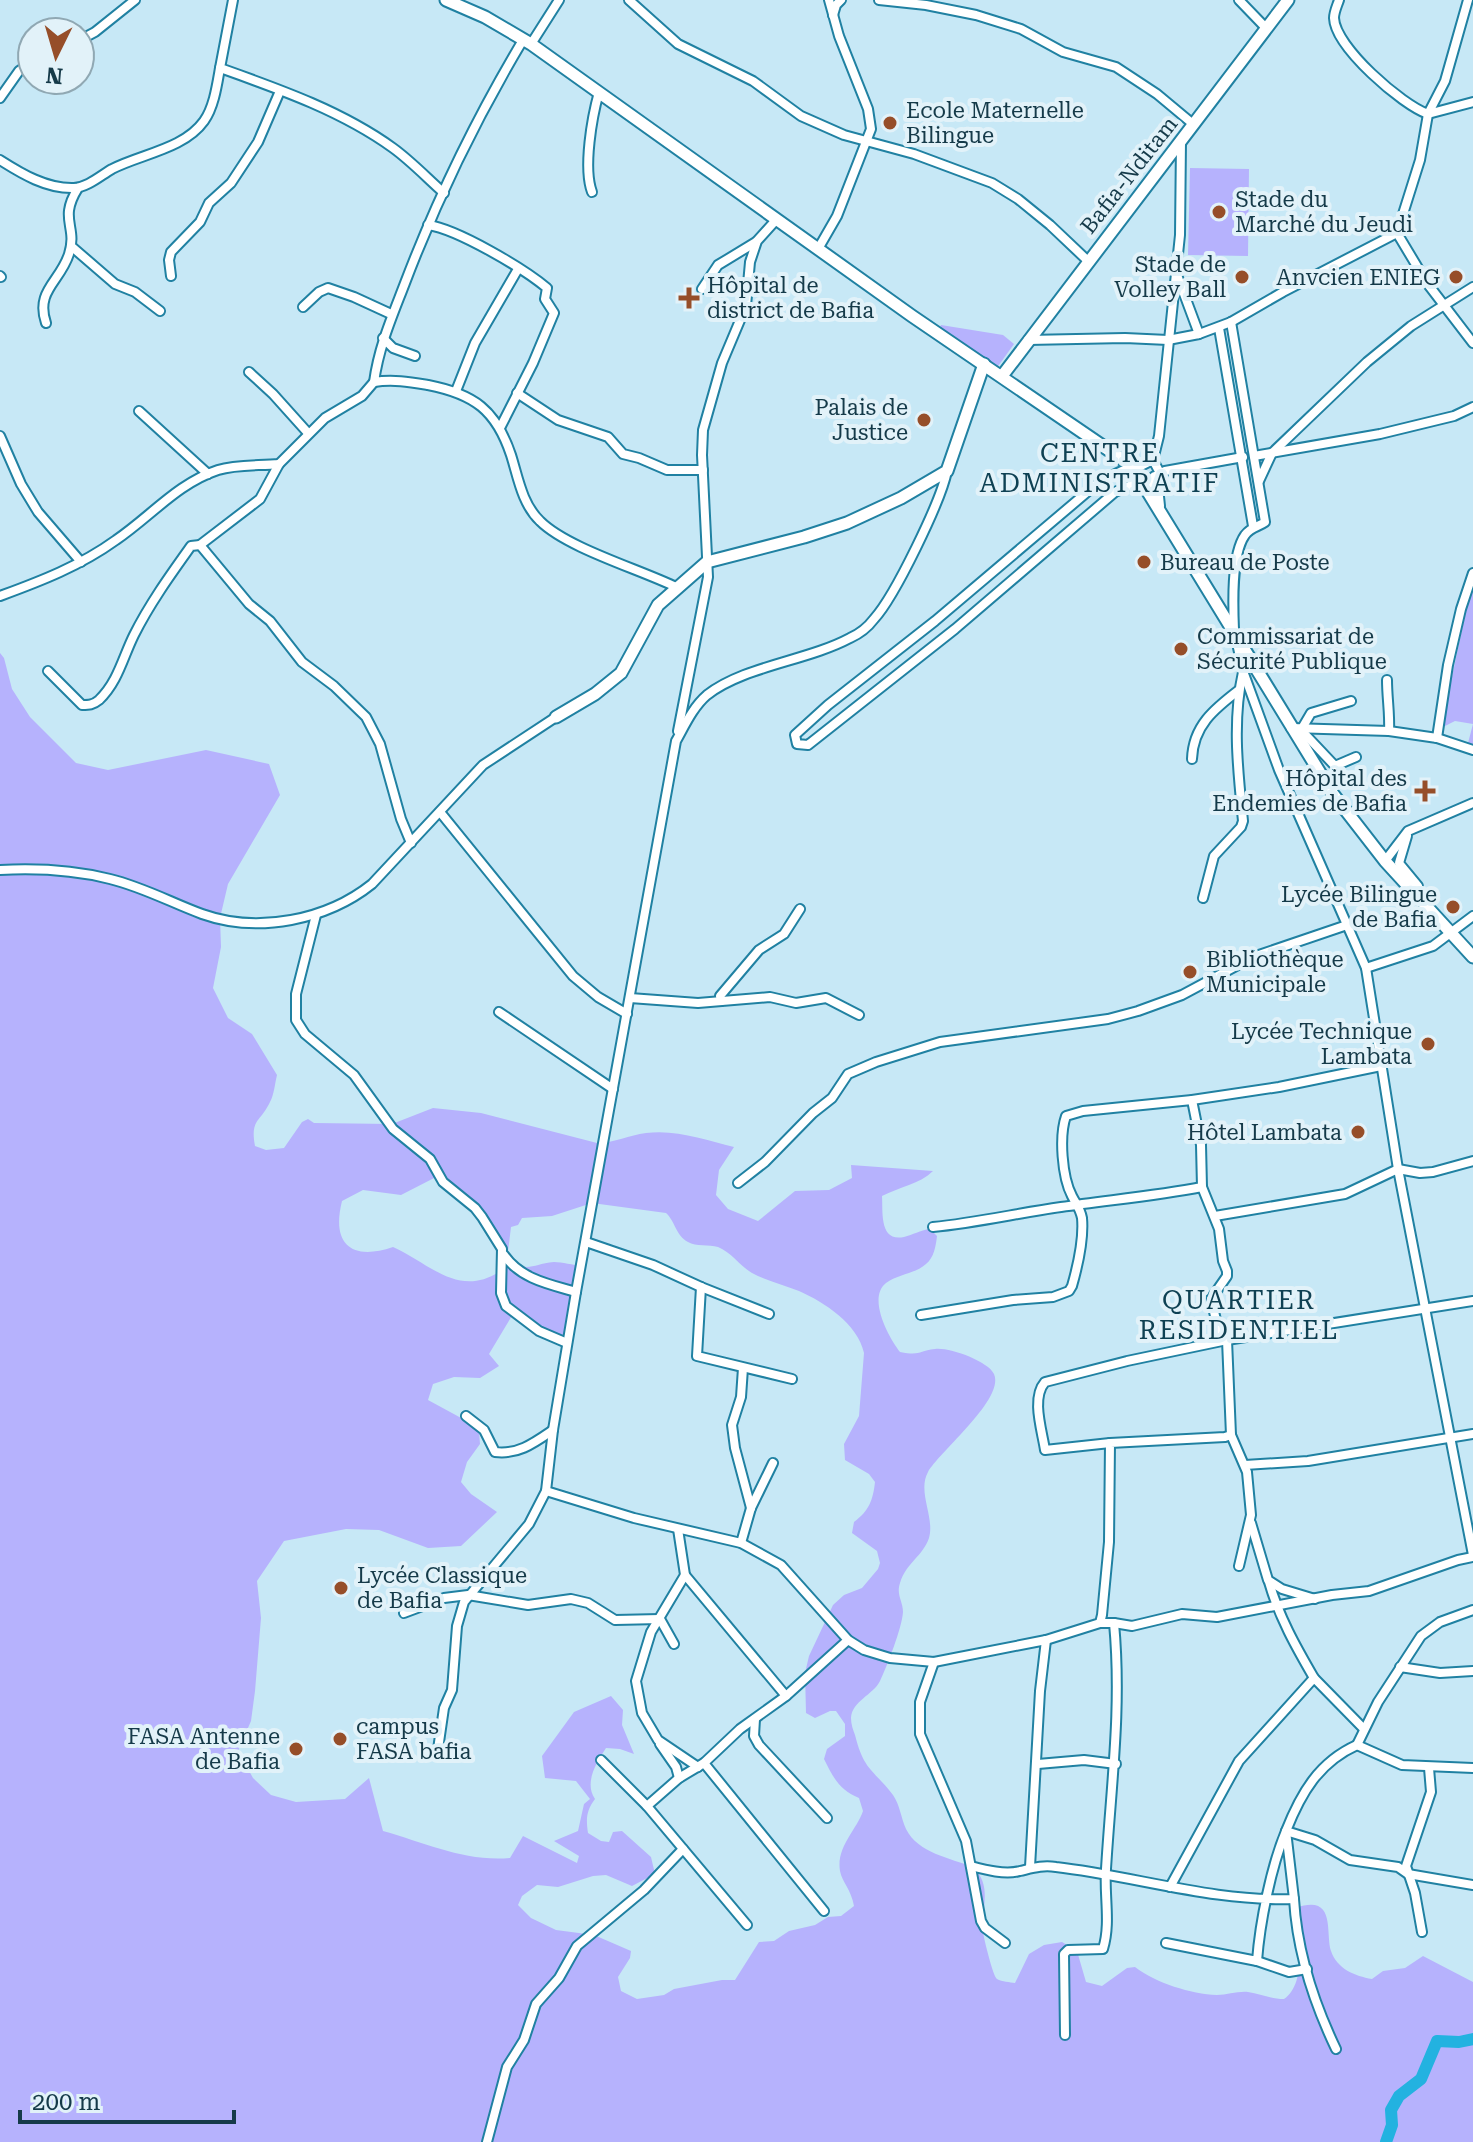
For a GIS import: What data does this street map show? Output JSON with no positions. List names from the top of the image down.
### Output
{
  "streets": {
    "main road": ["Bafia-Nditam"]
  },
  "districts": ["CENTRE ADMINISTRATIF", "QUARTIER RESIDENTIEL"],
  "places": {
    "other": [
      "Ecole Maternelle Bilingue",
      "Stade du Marché du Jeudi",
      "Stade de Volley Ball",
      "Anvcien ENIEG",
      "Palais de Justice",
      "Bureau de Poste",
      "Commissariat de Sécurité Publique",
      "Lycée Bilingue de Bafia",
      "Bibliothèque Municipale",
      "Lycée Technique Lambata",
      "Hôtel Lambata",
      "Lycée Classique de Bafia",
      "campus FASA bafia",
      "FASA Antenne de Bafia"
    ],
    "health": ["Hôpital de district de Bafia", "Hôpital des Endemies de Bafia"]
  },
  "scale_bar": "200 m",
  "north": "bottom"
}
